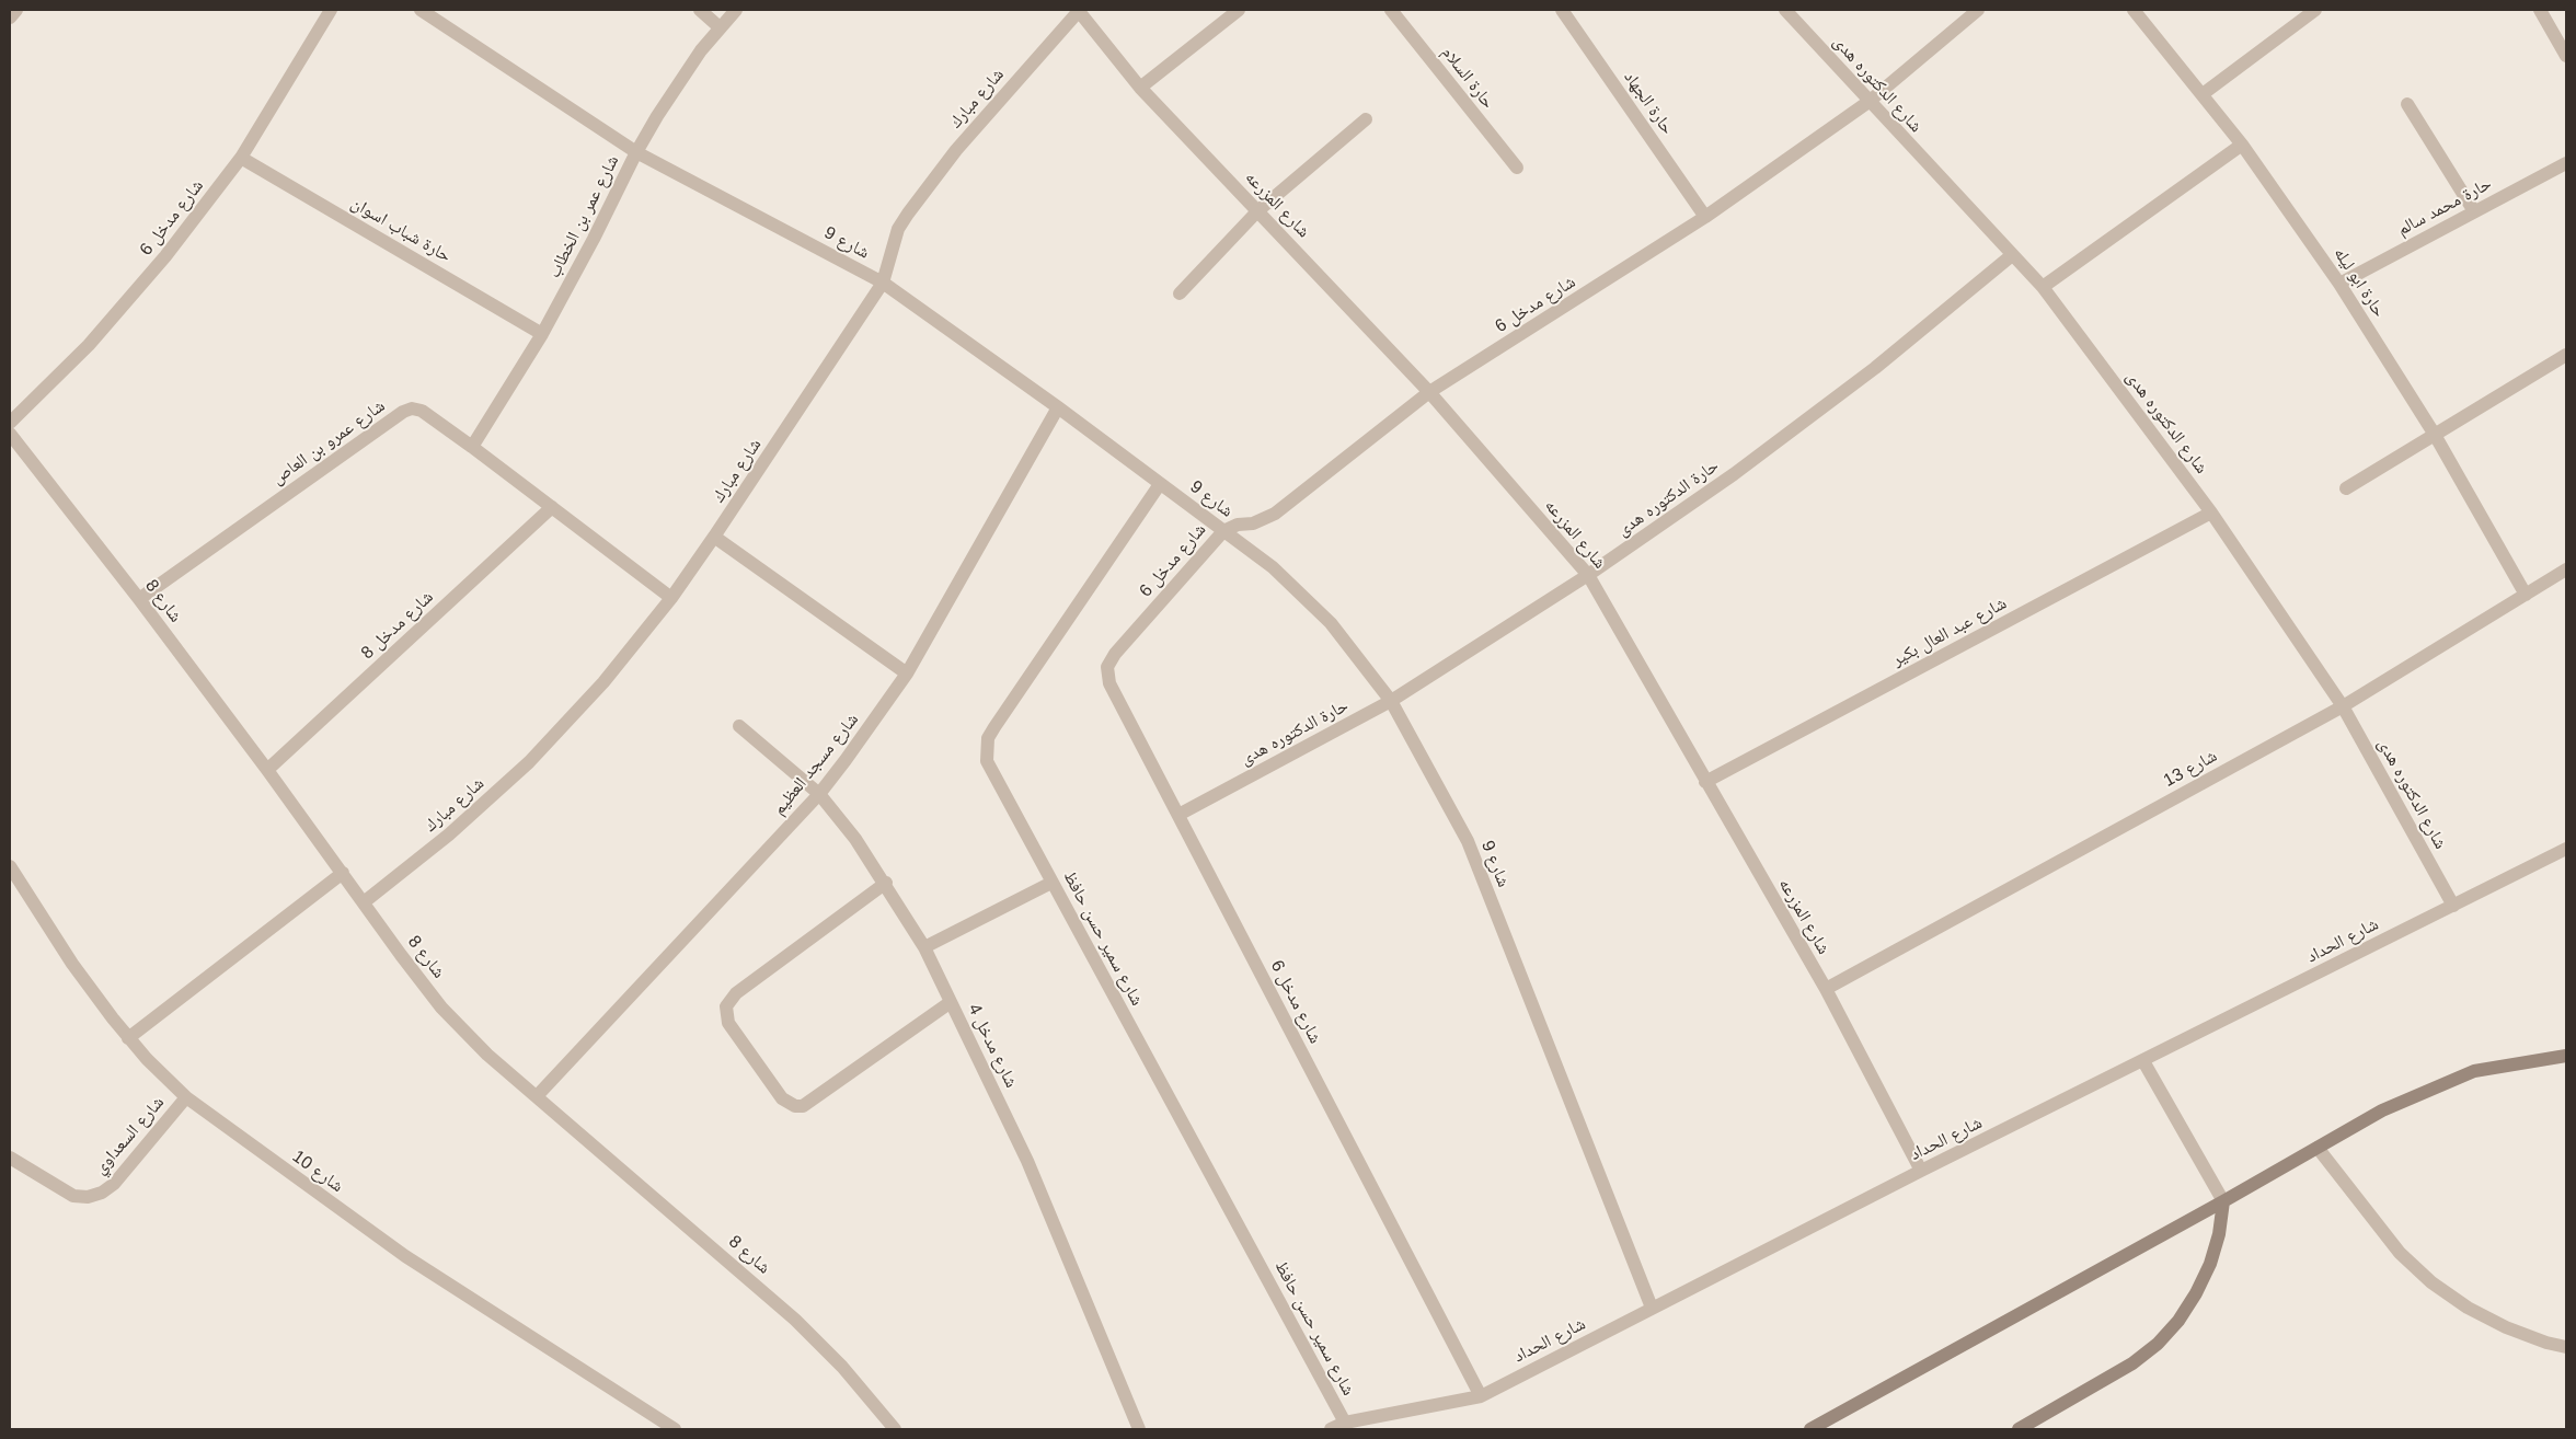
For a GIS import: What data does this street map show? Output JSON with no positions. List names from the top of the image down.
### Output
{
  "streets": {
    "street": [
      "حارة السلام",
      "شارع الدكتوره هدى",
      "شارع مبارك",
      "حارة الجهاد",
      "شارع المزرعه",
      "حارة محمد سالم",
      "شارع عمر بن الخطاب",
      "شارع مدخل 6",
      "حارة شباب اسوان",
      "شارع 9",
      "حارة ابو ليله",
      "شارع عمرو بن العاص",
      "حارة الدكتوره هدى",
      "شارع 8",
      "شارع مدخل 8",
      "شارع عبد العال بكير",
      "شارع مسجد العظيم",
      "شارع 13",
      "شارع سمير حسن حافظ",
      "شارع الحداد",
      "شارع مدخل 4",
      "شارع السعداوي",
      "شارع 10"
    ]
  },
  "crossings": [
    ["شارع الدكتوره هدى", "شارع مدخل 6"],
    ["شارع الدكتوره هدى", "حارة الدكتوره هدى"],
    ["شارع الدكتوره هدى", "شارع عبد العال بكير"],
    ["شارع الدكتوره هدى", "شارع 13"],
    ["شارع الدكتوره هدى", "شارع الحداد"],
    ["شارع مبارك", "شارع المزرعه"],
    ["شارع مبارك", "شارع 9"],
    ["شارع مبارك", "شارع عمرو بن العاص"],
    ["شارع مبارك", "شارع 8"],
    ["حارة الجهاد", "شارع مدخل 6"],
    ["شارع المزرعه", "شارع مدخل 6"],
    ["شارع المزرعه", "حارة الدكتوره هدى"],
    ["شارع المزرعه", "شارع عبد العال بكير"],
    ["شارع المزرعه", "شارع 13"],
    ["شارع المزرعه", "شارع الحداد"],
    ["حارة محمد سالم", "حارة ابو ليله"],
    ["شارع عمر بن الخطاب", "حارة شباب اسوان"],
    ["شارع عمر بن الخطاب", "شارع 9"],
    ["شارع عمر بن الخطاب", "شارع عمرو بن العاص"],
    ["شارع مدخل 6", "حارة شباب اسوان"],
    ["شارع مدخل 6", "شارع 9"],
    ["شارع مدخل 6", "حارة الدكتوره هدى"],
    ["شارع مدخل 6", "شارع الحداد"],
    ["شارع 9", "حارة الدكتوره هدى"],
    ["شارع 9", "شارع مسجد العظيم"],
    ["شارع 9", "شارع سمير حسن حافظ"],
    ["شارع 9", "شارع الحداد"],
    ["حارة ابو ليله", "شارع 13"],
    ["شارع عمرو بن العاص", "شارع 8"],
    ["شارع عمرو بن العاص", "شارع مدخل 8"],
    ["شارع 8", "شارع مدخل 8"],
    ["شارع 8", "شارع مسجد العظيم"],
    ["شارع مسجد العظيم", "شارع مدخل 4"],
    ["شارع سمير حسن حافظ", "شارع الحداد"],
    ["شارع السعداوي", "شارع 10"]
  ]
}
